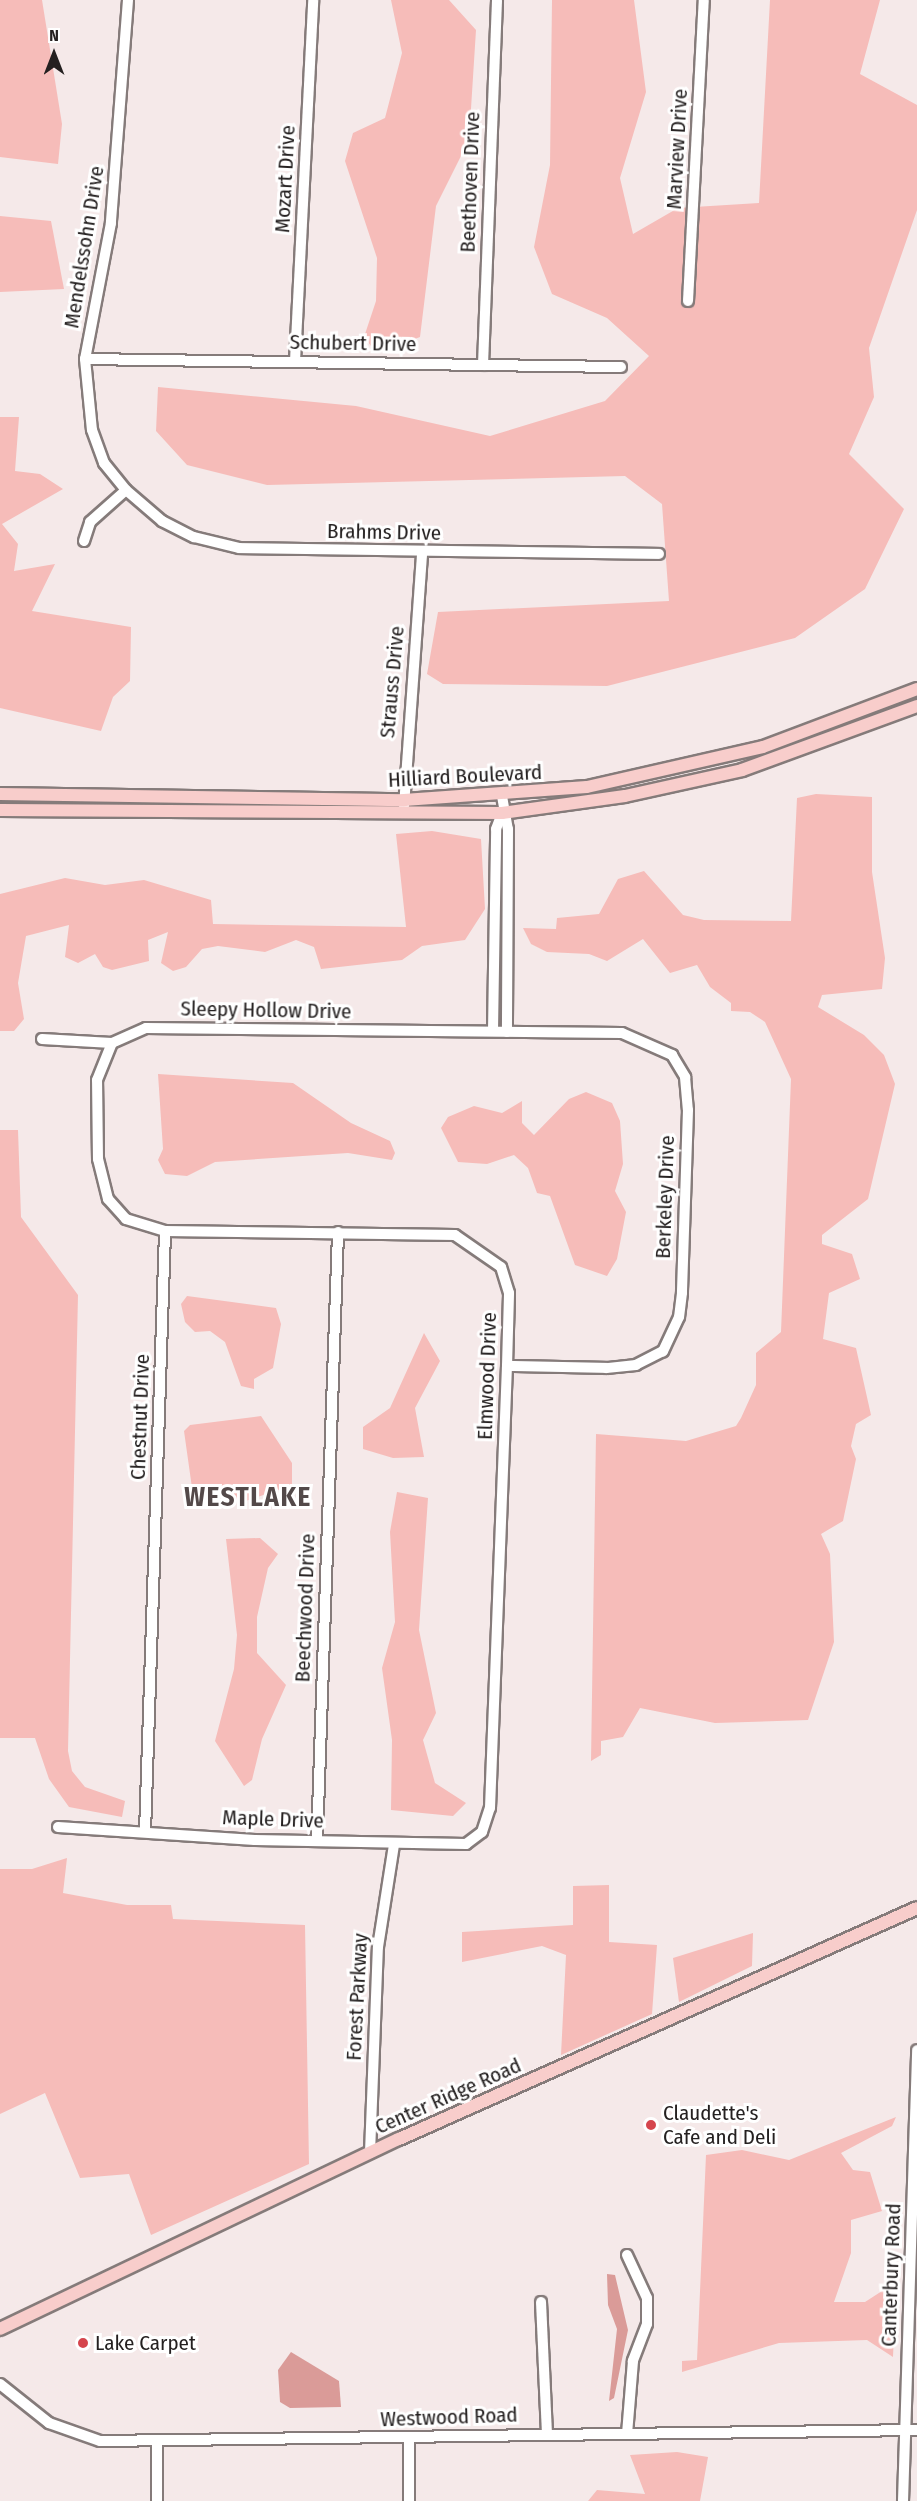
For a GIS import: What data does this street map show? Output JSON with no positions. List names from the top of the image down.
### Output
{
  "streets": {
    "main road": ["Hilliard Boulevard", "Center Ridge Road"],
    "street": [
      "Marview Drive",
      "Mozart Drive",
      "Beethoven Drive",
      "Mendelssohn Drive",
      "Schubert Drive",
      "Brahms Drive",
      "Strauss Drive",
      "Sleepy Hollow Drive",
      "Berkeley Drive",
      "Elmwood Drive",
      "Chestnut Drive",
      "Beechwood Drive",
      "Maple Drive",
      "Forest Parkway",
      "Canterbury Road",
      "Westwood Road"
    ]
  },
  "crossings": [
    ["Mozart Drive", "Schubert Drive"],
    ["Beethoven Drive", "Schubert Drive"],
    ["Mendelssohn Drive", "Schubert Drive"],
    ["Mendelssohn Drive", "Brahms Drive"],
    ["Brahms Drive", "Strauss Drive"],
    ["Strauss Drive", "Hilliard Boulevard"],
    ["Sleepy Hollow Drive", "Berkeley Drive"],
    ["Berkeley Drive", "Elmwood Drive"],
    ["Elmwood Drive", "Chestnut Drive"],
    ["Elmwood Drive", "Beechwood Drive"],
    ["Elmwood Drive", "Maple Drive"],
    ["Chestnut Drive", "Maple Drive"],
    ["Beechwood Drive", "Maple Drive"],
    ["Maple Drive", "Forest Parkway"],
    ["Forest Parkway", "Center Ridge Road"],
    ["Canterbury Road", "Westwood Road"]
  ],
  "districts": ["WESTLAKE"],
  "places": ["Claudette's Cafe and Deli", "Lake Carpet"],
  "north": "top"
}
